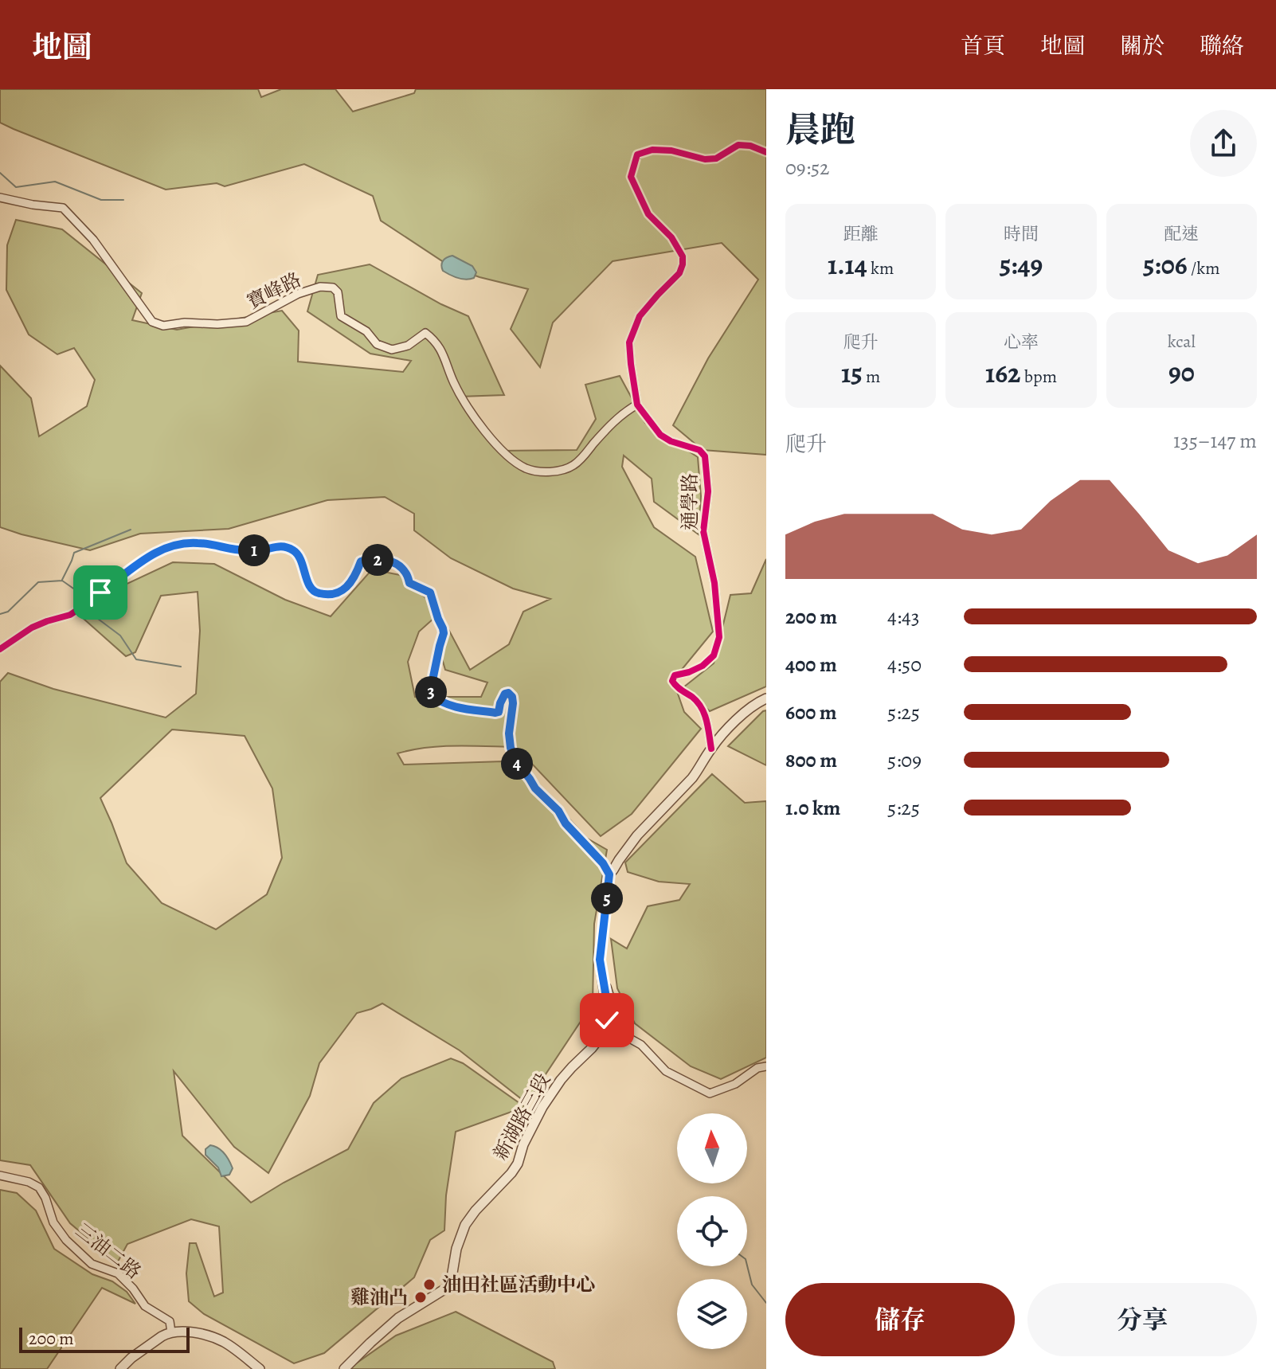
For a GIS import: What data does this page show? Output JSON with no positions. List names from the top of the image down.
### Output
{
  "streets": {
    "street": [
      "寶峰路",
      "通學路",
      "新湖路三段",
      "三油二路"
    ]
  },
  "crossings": [
    ["寶峰路", "通學路"]
  ],
  "places": ["油田社區活動中心", "雞油凸"],
  "scale_bar": "200 m",
  "north": "top",
  "page": {
    "header": "地圖",
    "nav": [
      "首頁",
      "地圖",
      "關於",
      "聯絡"
    ],
    "heading": ["晨跑", "09:52"],
    "stats": [
      ["距離", "1.14 km"],
      ["時間", "5:49"],
      ["配速", "5:06 /km"],
      ["爬升", "15 m"],
      ["心率", "162 bpm"],
      ["kcal", "90"]
    ],
    "chart": ["爬升", "135–147 m"],
    "pins": [
      "1",
      "2",
      "3",
      "4",
      "5"
    ],
    "list": [
      {
        "name": "200 m",
        "note": "4:43"
      },
      {
        "name": "400 m",
        "note": "4:50"
      },
      {
        "name": "600 m",
        "note": "5:25"
      },
      {
        "name": "800 m",
        "note": "5:09"
      },
      {
        "name": "1.0 km",
        "note": "5:25"
      }
    ],
    "buttons": ["儲存", "分享"],
    "scale": "200 m"
  }
}
